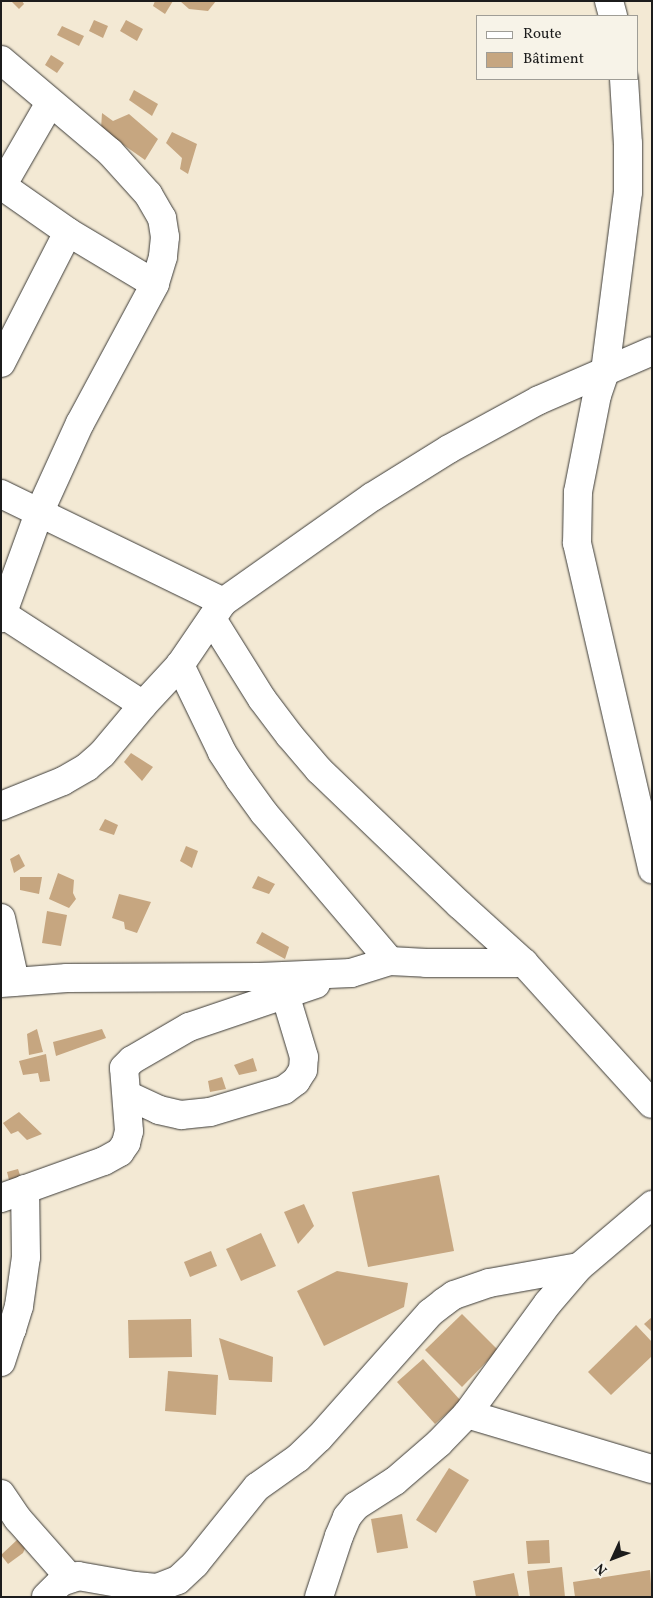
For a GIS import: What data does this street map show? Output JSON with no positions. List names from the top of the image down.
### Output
{
  "legend": ["Route", "Bâtiment"],
  "north": "bottom left"
}
